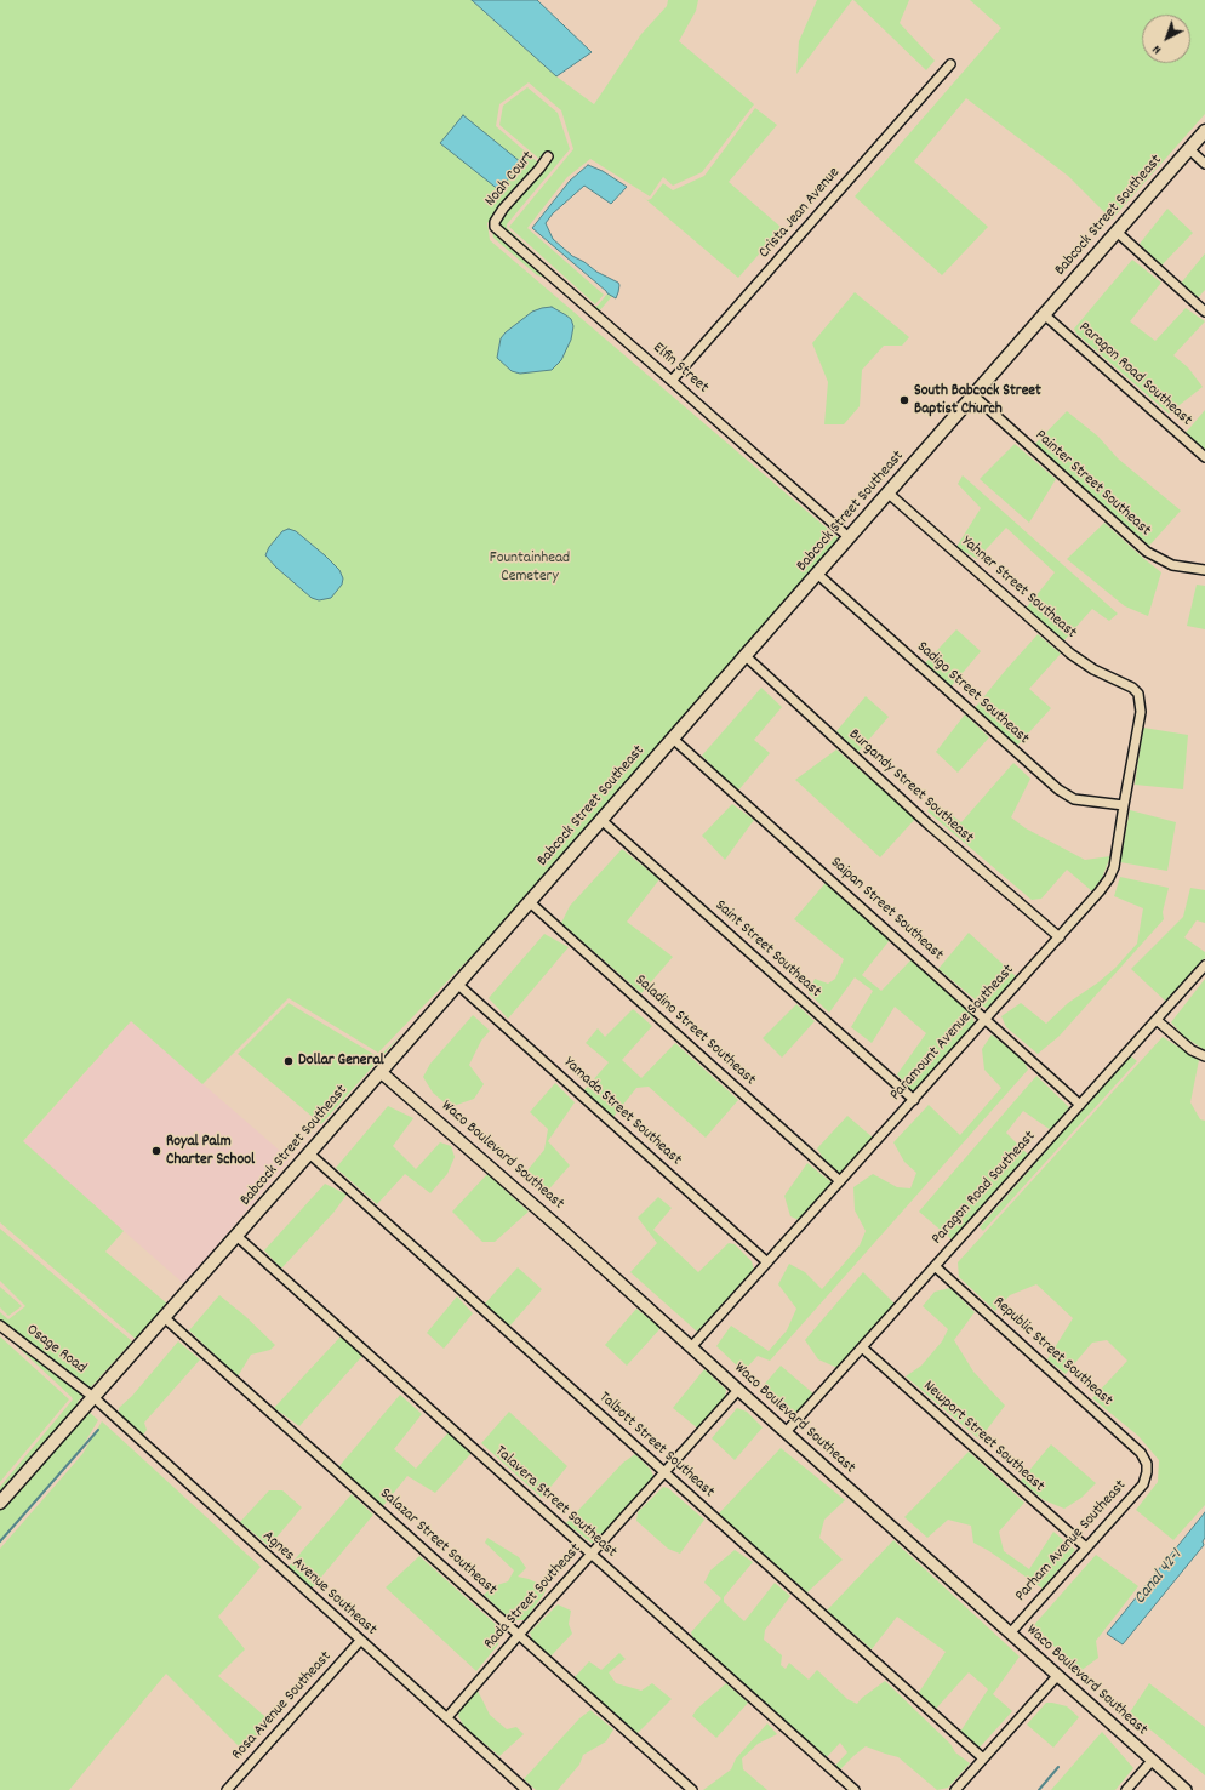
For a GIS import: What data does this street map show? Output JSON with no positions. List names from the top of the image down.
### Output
{
  "streets": {
    "main road": ["Babcock Street Southeast"],
    "street": [
      "Noah Court",
      "Crista Jean Avenue",
      "Elfin Street",
      "Paragon Road Southeast",
      "Painter Street Southeast",
      "Yahner Street Southeast",
      "Sadigo Street Southeast",
      "Burgandy Street Southeast",
      "Saipan Street Southeast",
      "Saint Street Southeast",
      "Saladino Street Southeast",
      "Paramount Avenue Southeast",
      "Yamada Street Southeast",
      "Waco Boulevard Southeast",
      "Osage Road",
      "Republic Street Southeast",
      "Newport Street Southeast",
      "Talbott Street Southeast",
      "Talavera Street Southeast",
      "Parham Avenue Southeast",
      "Salazar Street Southeast",
      "Agnes Avenue Southeast",
      "Rada Street Southeast",
      "Rosa Avenue Southeast"
    ]
  },
  "crossings": [
    ["Noah Court", "Elfin Street"],
    ["Crista Jean Avenue", "Elfin Street"],
    ["Babcock Street Southeast", "Elfin Street"],
    ["Babcock Street Southeast", "Paragon Road Southeast"],
    ["Babcock Street Southeast", "Painter Street Southeast"],
    ["Babcock Street Southeast", "Yahner Street Southeast"],
    ["Babcock Street Southeast", "Sadigo Street Southeast"],
    ["Babcock Street Southeast", "Burgandy Street Southeast"],
    ["Babcock Street Southeast", "Saipan Street Southeast"],
    ["Babcock Street Southeast", "Saint Street Southeast"],
    ["Babcock Street Southeast", "Saladino Street Southeast"],
    ["Babcock Street Southeast", "Yamada Street Southeast"],
    ["Babcock Street Southeast", "Waco Boulevard Southeast"],
    ["Babcock Street Southeast", "Osage Road"],
    ["Babcock Street Southeast", "Talbott Street Southeast"],
    ["Babcock Street Southeast", "Talavera Street Southeast"],
    ["Babcock Street Southeast", "Salazar Street Southeast"],
    ["Babcock Street Southeast", "Agnes Avenue Southeast"],
    ["Paragon Road Southeast", "Saipan Street Southeast"],
    ["Paragon Road Southeast", "Waco Boulevard Southeast"],
    ["Paragon Road Southeast", "Republic Street Southeast"],
    ["Paragon Road Southeast", "Newport Street Southeast"],
    ["Yahner Street Southeast", "Paramount Avenue Southeast"],
    ["Sadigo Street Southeast", "Paramount Avenue Southeast"],
    ["Burgandy Street Southeast", "Paramount Avenue Southeast"],
    ["Saipan Street Southeast", "Paramount Avenue Southeast"],
    ["Saint Street Southeast", "Paramount Avenue Southeast"],
    ["Saladino Street Southeast", "Paramount Avenue Southeast"],
    ["Paramount Avenue Southeast", "Yamada Street Southeast"],
    ["Paramount Avenue Southeast", "Waco Boulevard Southeast"],
    ["Waco Boulevard Southeast", "Parham Avenue Southeast"],
    ["Waco Boulevard Southeast", "Rada Street Southeast"],
    ["Osage Road", "Agnes Avenue Southeast"],
    ["Republic Street Southeast", "Parham Avenue Southeast"],
    ["Newport Street Southeast", "Parham Avenue Southeast"],
    ["Talbott Street Southeast", "Rada Street Southeast"],
    ["Talavera Street Southeast", "Rada Street Southeast"],
    ["Salazar Street Southeast", "Rada Street Southeast"],
    ["Agnes Avenue Southeast", "Rada Street Southeast"],
    ["Agnes Avenue Southeast", "Rosa Avenue Southeast"]
  ],
  "water": ["Canal 42-1"],
  "parks": ["Fountainhead Cemetery"],
  "places": ["South Babcock Street Baptist Church", "Dollar General", "Royal Palm Charter School"],
  "north": "bottom left"
}
